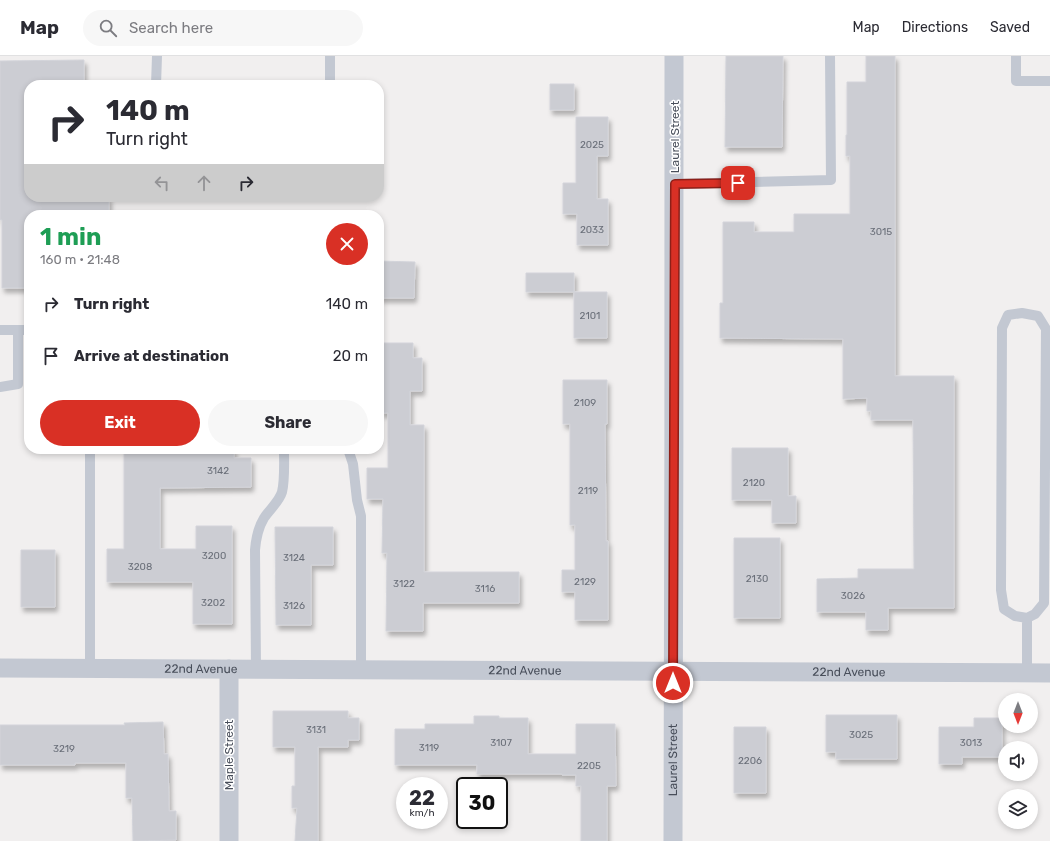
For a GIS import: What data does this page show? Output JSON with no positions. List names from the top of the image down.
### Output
{
  "streets": {
    "street": ["Laurel Street", "22nd Avenue", "Maple Street"]
  },
  "crossings": [
    ["Laurel Street", "22nd Avenue"],
    ["22nd Avenue", "Maple Street"]
  ],
  "house_numbers": [
    "2025",
    "2033",
    "3015",
    "2101",
    "2109",
    "3142",
    "2120",
    "2119",
    "3200",
    "3124",
    "3208",
    "2130",
    "2129",
    "3122",
    "3116",
    "3026",
    "3202",
    "3126",
    "3131",
    "3025",
    "3107",
    "3013",
    "3119",
    "3219",
    "2206",
    "2205"
  ],
  "north": "bottom",
  "page": {
    "header": "Map",
    "search": "Search here",
    "nav": ["Map", "Directions", "Saved"],
    "turn": ["140 m", "Turn right"],
    "heading": ["1 min", "160 m · 21:48"],
    "list": [
      {
        "name": "Turn right",
        "value": "140 m"
      },
      {
        "name": "Arrive at destination",
        "value": "20 m"
      }
    ],
    "buttons": ["Exit", "Share"],
    "speed": "22 km/h",
    "limit": "30"
  }
}
